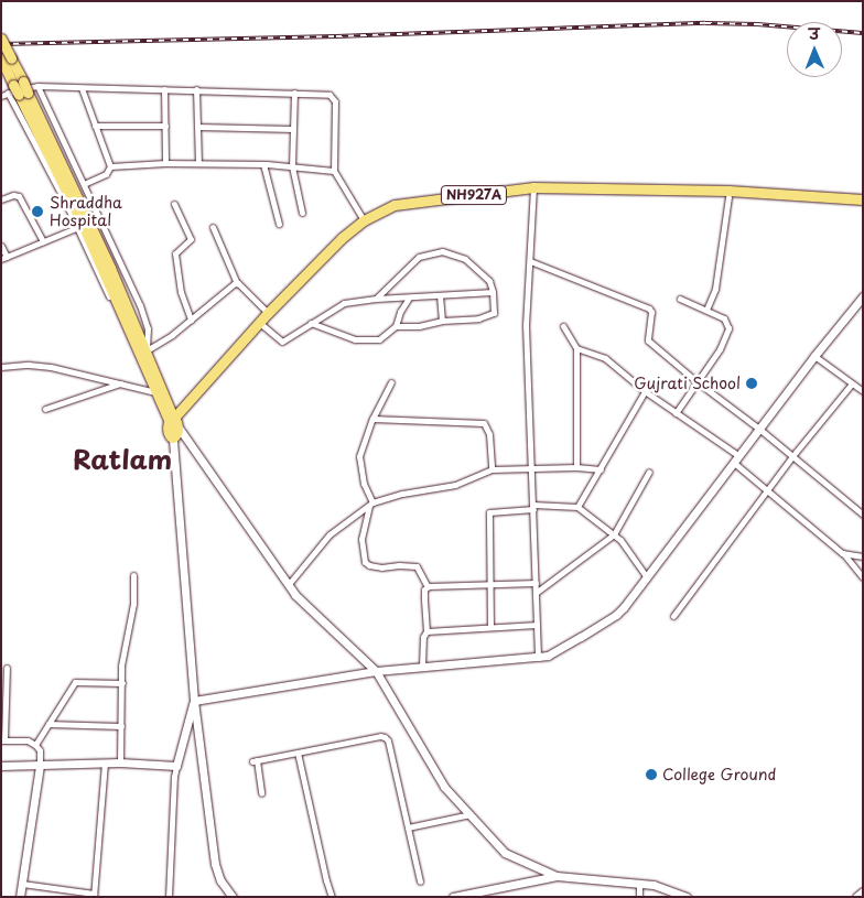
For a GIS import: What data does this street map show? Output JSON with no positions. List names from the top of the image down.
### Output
{
  "streets": {
    "highway": ["NH927A"]
  },
  "districts": ["Ratlam"],
  "places": ["Shraddha Hospital", "Gujrati School", "College Ground"],
  "north": "top"
}
